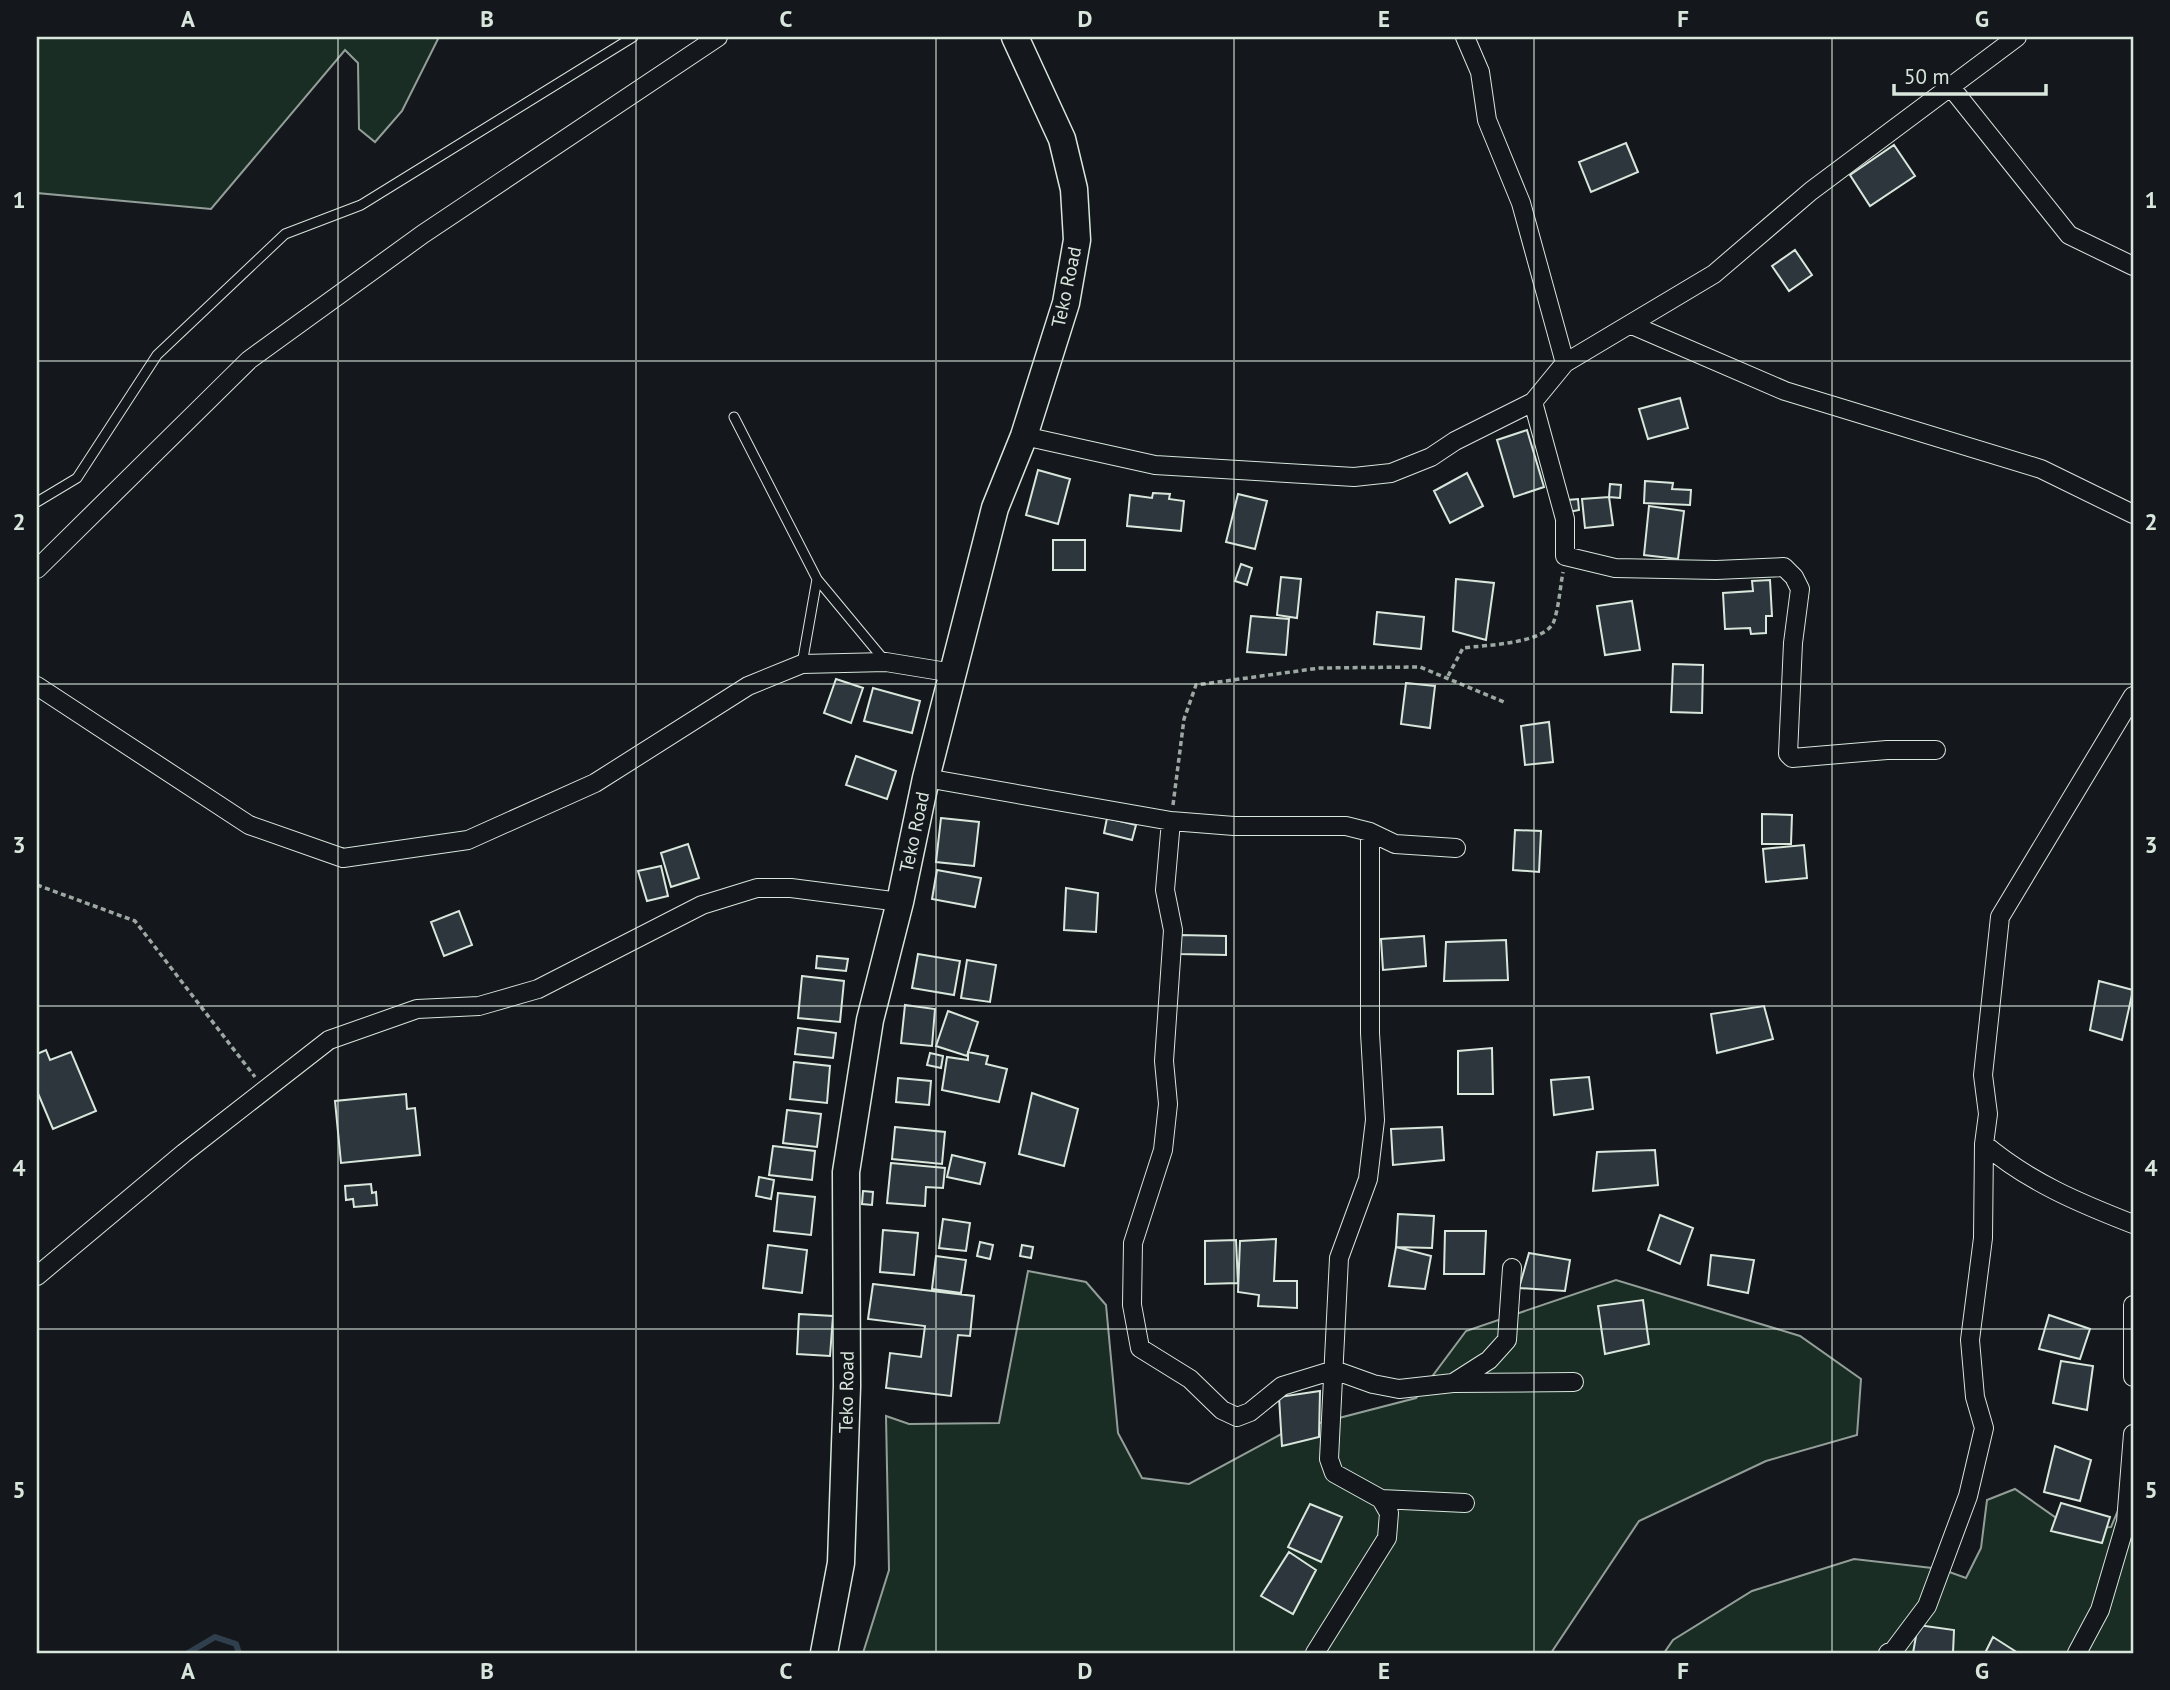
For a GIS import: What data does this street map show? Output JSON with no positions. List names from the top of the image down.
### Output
{
  "streets": {
    "street": ["Teko Road"]
  },
  "scale_bar": "50 m",
  "grid": {
    "columns": [
      "A",
      "B",
      "C",
      "D",
      "E",
      "F",
      "G"
    ],
    "rows": [
      "1",
      "2",
      "3",
      "4",
      "5"
    ]
  }
}
